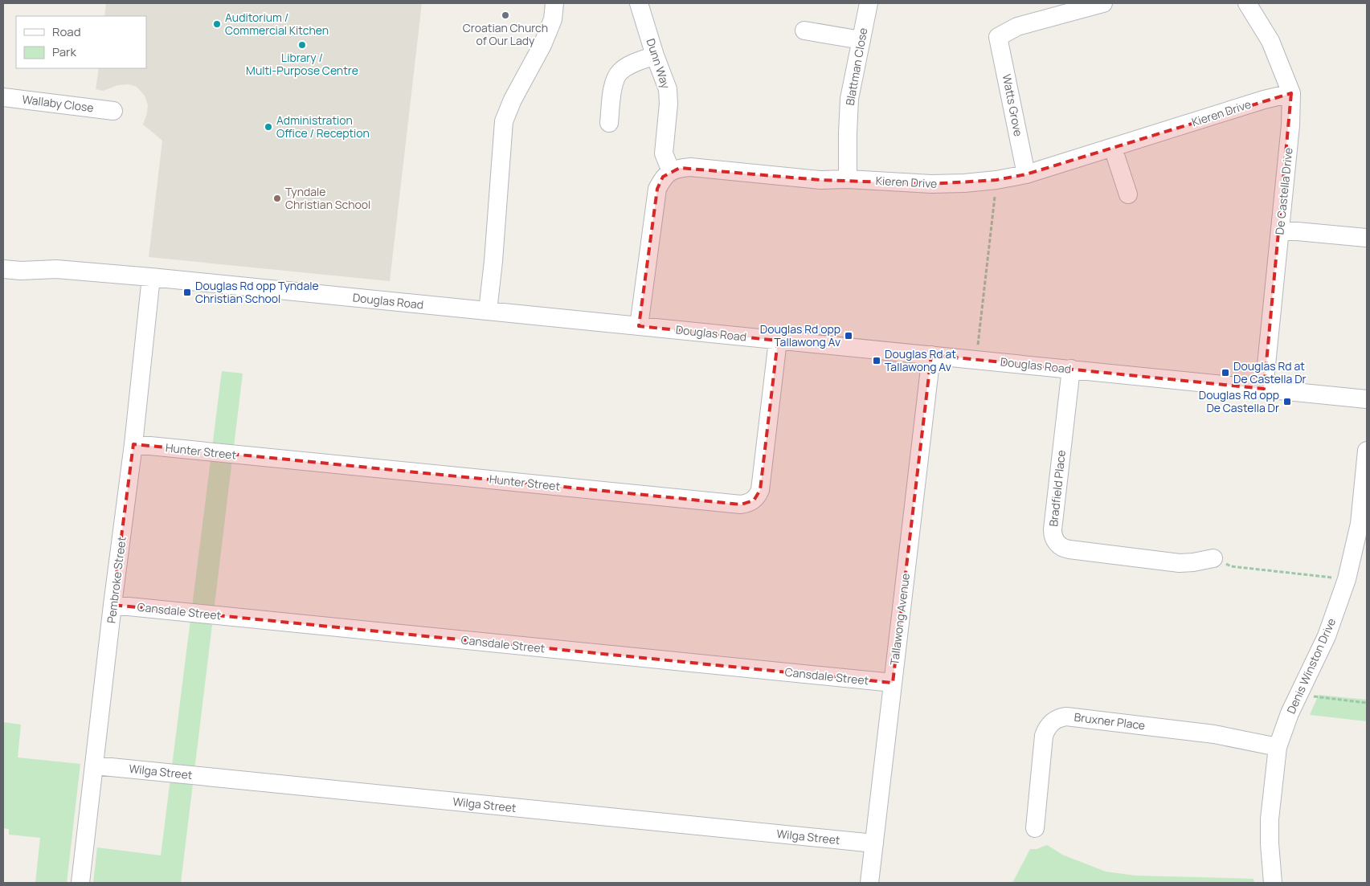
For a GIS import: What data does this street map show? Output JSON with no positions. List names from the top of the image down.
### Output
{
  "streets": {
    "street": [
      "Dunn Way",
      "Blattman Close",
      "Wallaby Close",
      "Watts Grove",
      "Kieren Drive",
      "De Castella Drive",
      "Douglas Road",
      "Hunter Street",
      "Bradfield Place",
      "Pembroke Street",
      "Cansdale Street",
      "Tallawong Avenue",
      "Denis Winston Drive",
      "Bruxner Place",
      "Wilga Street"
    ]
  },
  "crossings": [
    ["Dunn Way", "Kieren Drive"],
    ["Blattman Close", "Kieren Drive"],
    ["Watts Grove", "Kieren Drive"],
    ["Kieren Drive", "De Castella Drive"],
    ["De Castella Drive", "Douglas Road"],
    ["Douglas Road", "Hunter Street"],
    ["Douglas Road", "Bradfield Place"],
    ["Douglas Road", "Pembroke Street"],
    ["Douglas Road", "Tallawong Avenue"],
    ["Hunter Street", "Pembroke Street"],
    ["Pembroke Street", "Cansdale Street"],
    ["Pembroke Street", "Wilga Street"],
    ["Cansdale Street", "Tallawong Avenue"],
    ["Tallawong Avenue", "Wilga Street"],
    ["Denis Winston Drive", "Bruxner Place"]
  ],
  "places": {
    "other": [
      "Croatian Church of Our Lady",
      "Auditorium / Commercial Kitchen",
      "Library / Multi-Purpose Centre",
      "Administration Office / Reception",
      "Tyndale Christian School"
    ],
    "transit": [
      "Douglas Rd opp Tyndale Christian School",
      "Douglas Rd opp Tallawong Av",
      "Douglas Rd at Tallawong Av",
      "Douglas Rd at De Castella Dr",
      "Douglas Rd opp De Castella Dr"
    ]
  },
  "legend": ["Road", "Park"]
}
